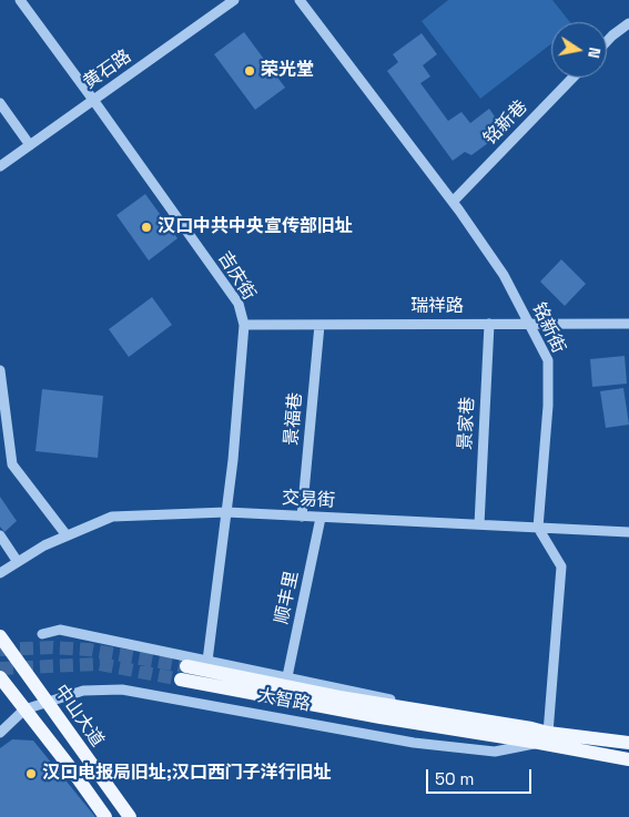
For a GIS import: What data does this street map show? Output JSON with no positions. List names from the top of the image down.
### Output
{
  "streets": {
    "main road": ["大智路", "中山大道"],
    "street": [
      "黄石路",
      "铭新巷",
      "吉庆街",
      "瑞祥路",
      "铭新街",
      "景福巷",
      "景家巷",
      "交易街",
      "顺丰里"
    ]
  },
  "crossings": [
    ["黄石路", "吉庆街"],
    ["铭新巷", "铭新街"],
    ["吉庆街", "瑞祥路"],
    ["吉庆街", "交易街"],
    ["吉庆街", "大智路"],
    ["瑞祥路", "铭新街"],
    ["瑞祥路", "景福巷"],
    ["瑞祥路", "景家巷"],
    ["铭新街", "交易街"],
    ["景福巷", "交易街"],
    ["景家巷", "交易街"],
    ["交易街", "顺丰里"],
    ["顺丰里", "大智路"],
    ["大智路", "中山大道"]
  ],
  "places": ["荣光堂", "汉口中共中央宣传部旧址", "汉口电报局旧址;汉口西门子洋行旧址"],
  "scale_bar": "50 m",
  "north": "right"
}
